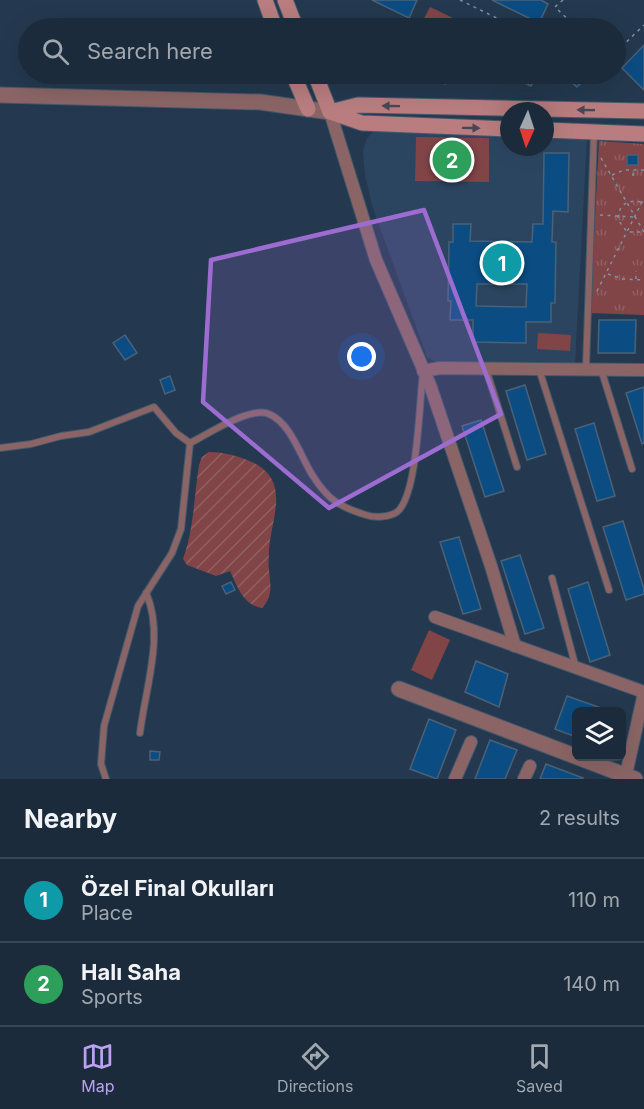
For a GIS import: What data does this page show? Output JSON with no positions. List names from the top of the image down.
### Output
{
  "north": "bottom",
  "page": {
    "search": "Search here",
    "pins": ["2", "1"],
    "heading": ["Nearby", "2 results"],
    "list": [
      {
        "mark": "1",
        "name": "Özel Final Okulları",
        "note": "Place",
        "value": "110 m"
      },
      {
        "mark": "2",
        "name": "Halı Saha",
        "note": "Sports",
        "value": "140 m"
      }
    ],
    "nav": ["Map", "Directions", "Saved"]
  }
}
